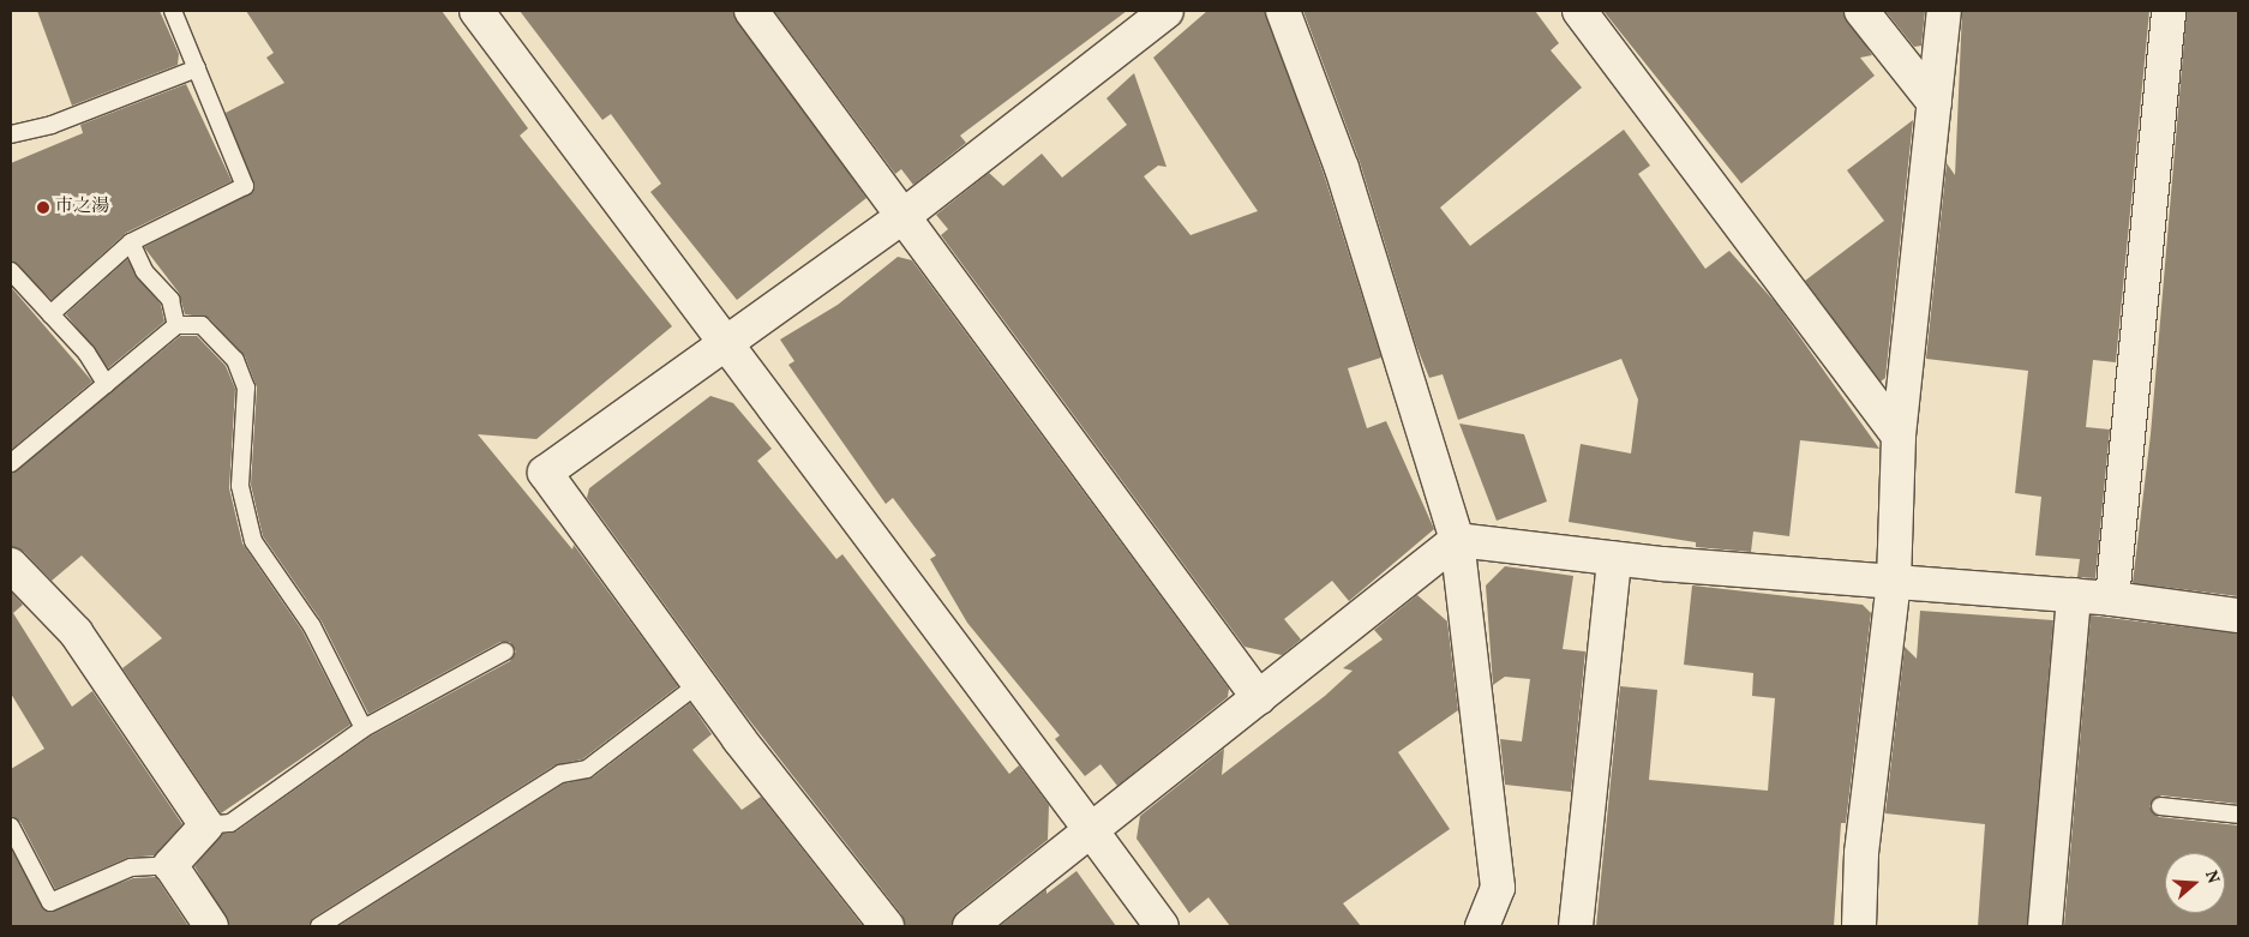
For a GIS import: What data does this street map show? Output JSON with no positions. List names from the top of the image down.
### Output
{
  "places": ["市之湯"],
  "north": "right"
}
